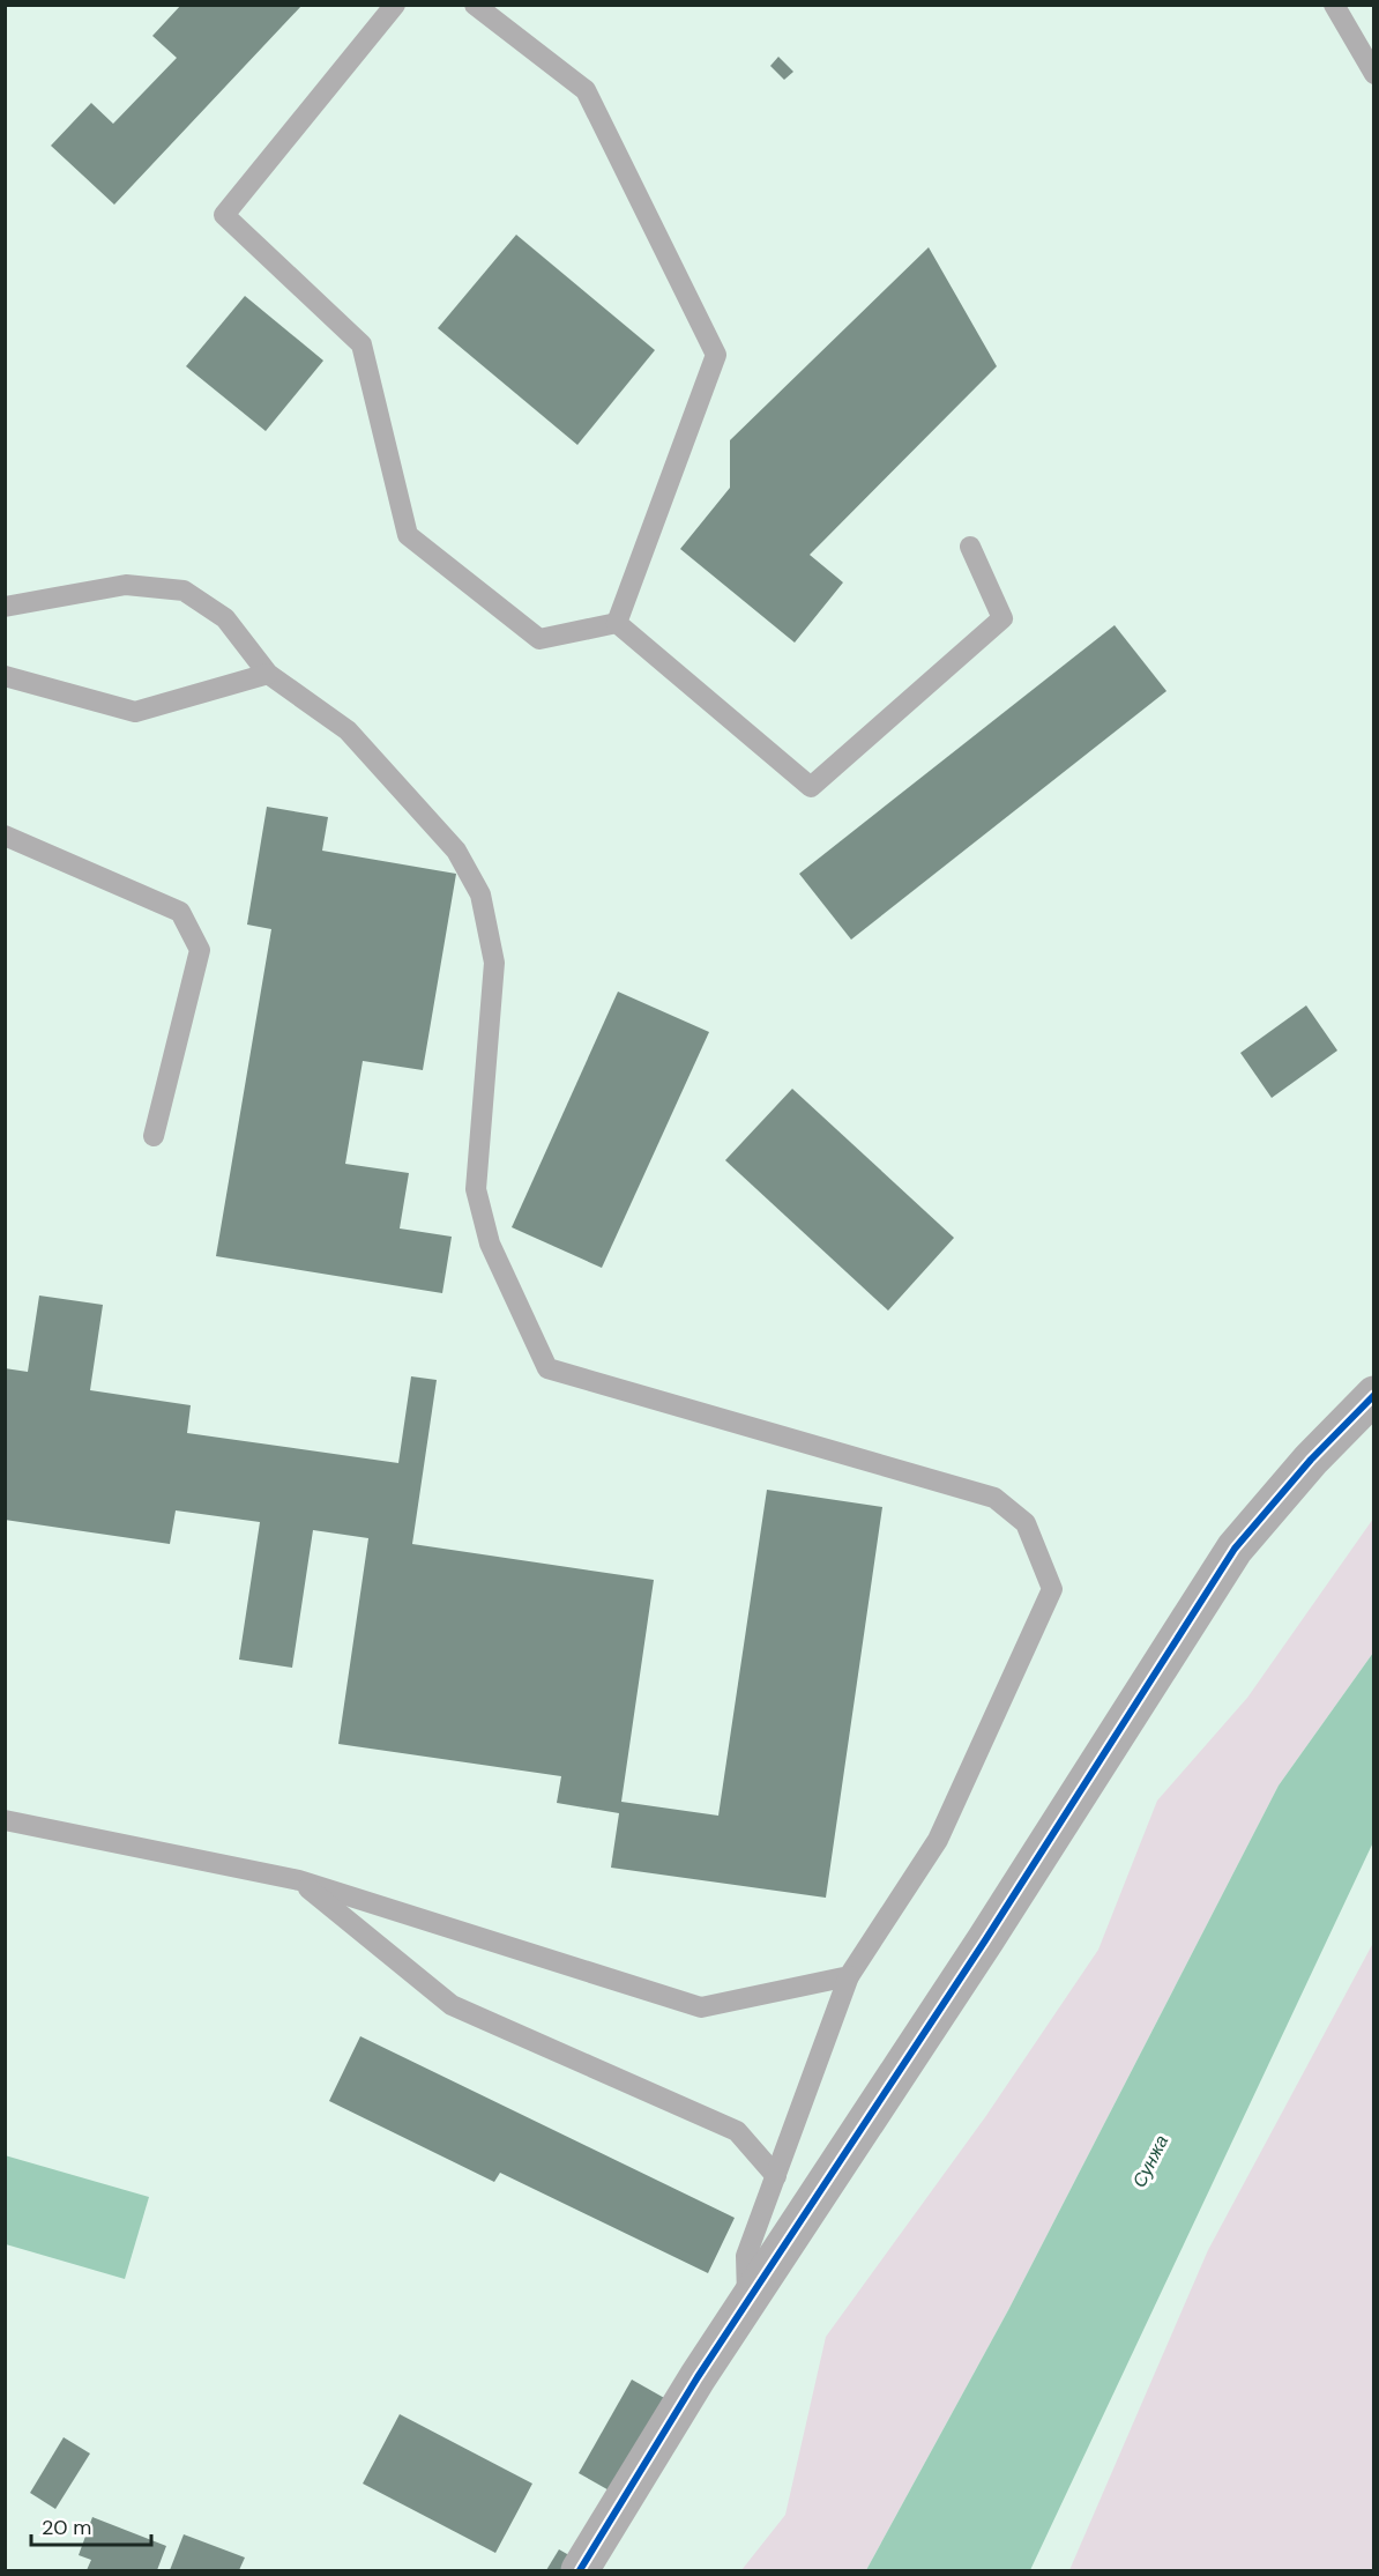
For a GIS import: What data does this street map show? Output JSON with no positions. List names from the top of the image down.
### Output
{
  "water": ["Сунжа"],
  "scale_bar": "20 m"
}
